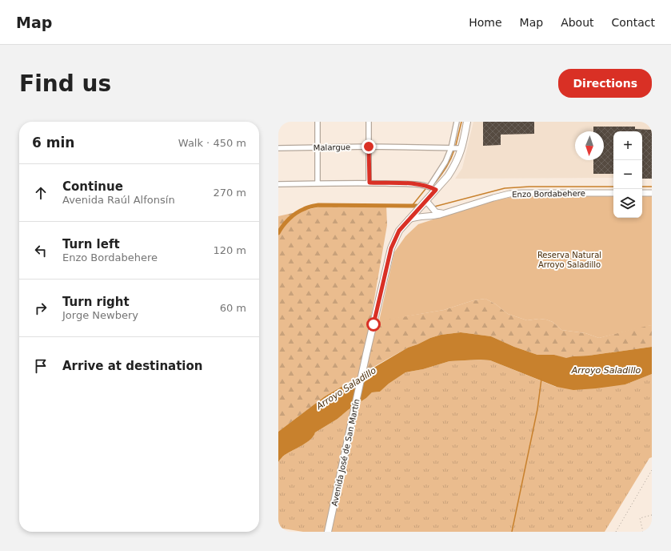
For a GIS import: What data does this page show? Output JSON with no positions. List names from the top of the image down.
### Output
{
  "streets": {
    "main road": ["Avenida José de San Martín"],
    "street": ["Malargue", "Enzo Bordabehere"]
  },
  "crossings": [
    ["Malargue", "Avenida José de San Martín"],
    ["Enzo Bordabehere", "Avenida José de San Martín"]
  ],
  "water": ["Arroyo Saladillo"],
  "parks": ["Reserva Natural Arroyo Saladillo"],
  "north": "bottom",
  "page": {
    "header": "Map",
    "nav": [
      "Home",
      "Map",
      "About",
      "Contact"
    ],
    "buttons": "Directions",
    "title": "Find us",
    "heading": ["6 min", "Walk · 450 m"],
    "map_buttons": ["+", "−"],
    "list": [
      ["Continue", "Avenida Raúl Alfonsín", "270 m"],
      ["Turn left", "Enzo Bordabehere", "120 m"],
      ["Turn right", "Jorge Newbery", "60 m"],
      "Arrive at destination"
    ]
  }
}
